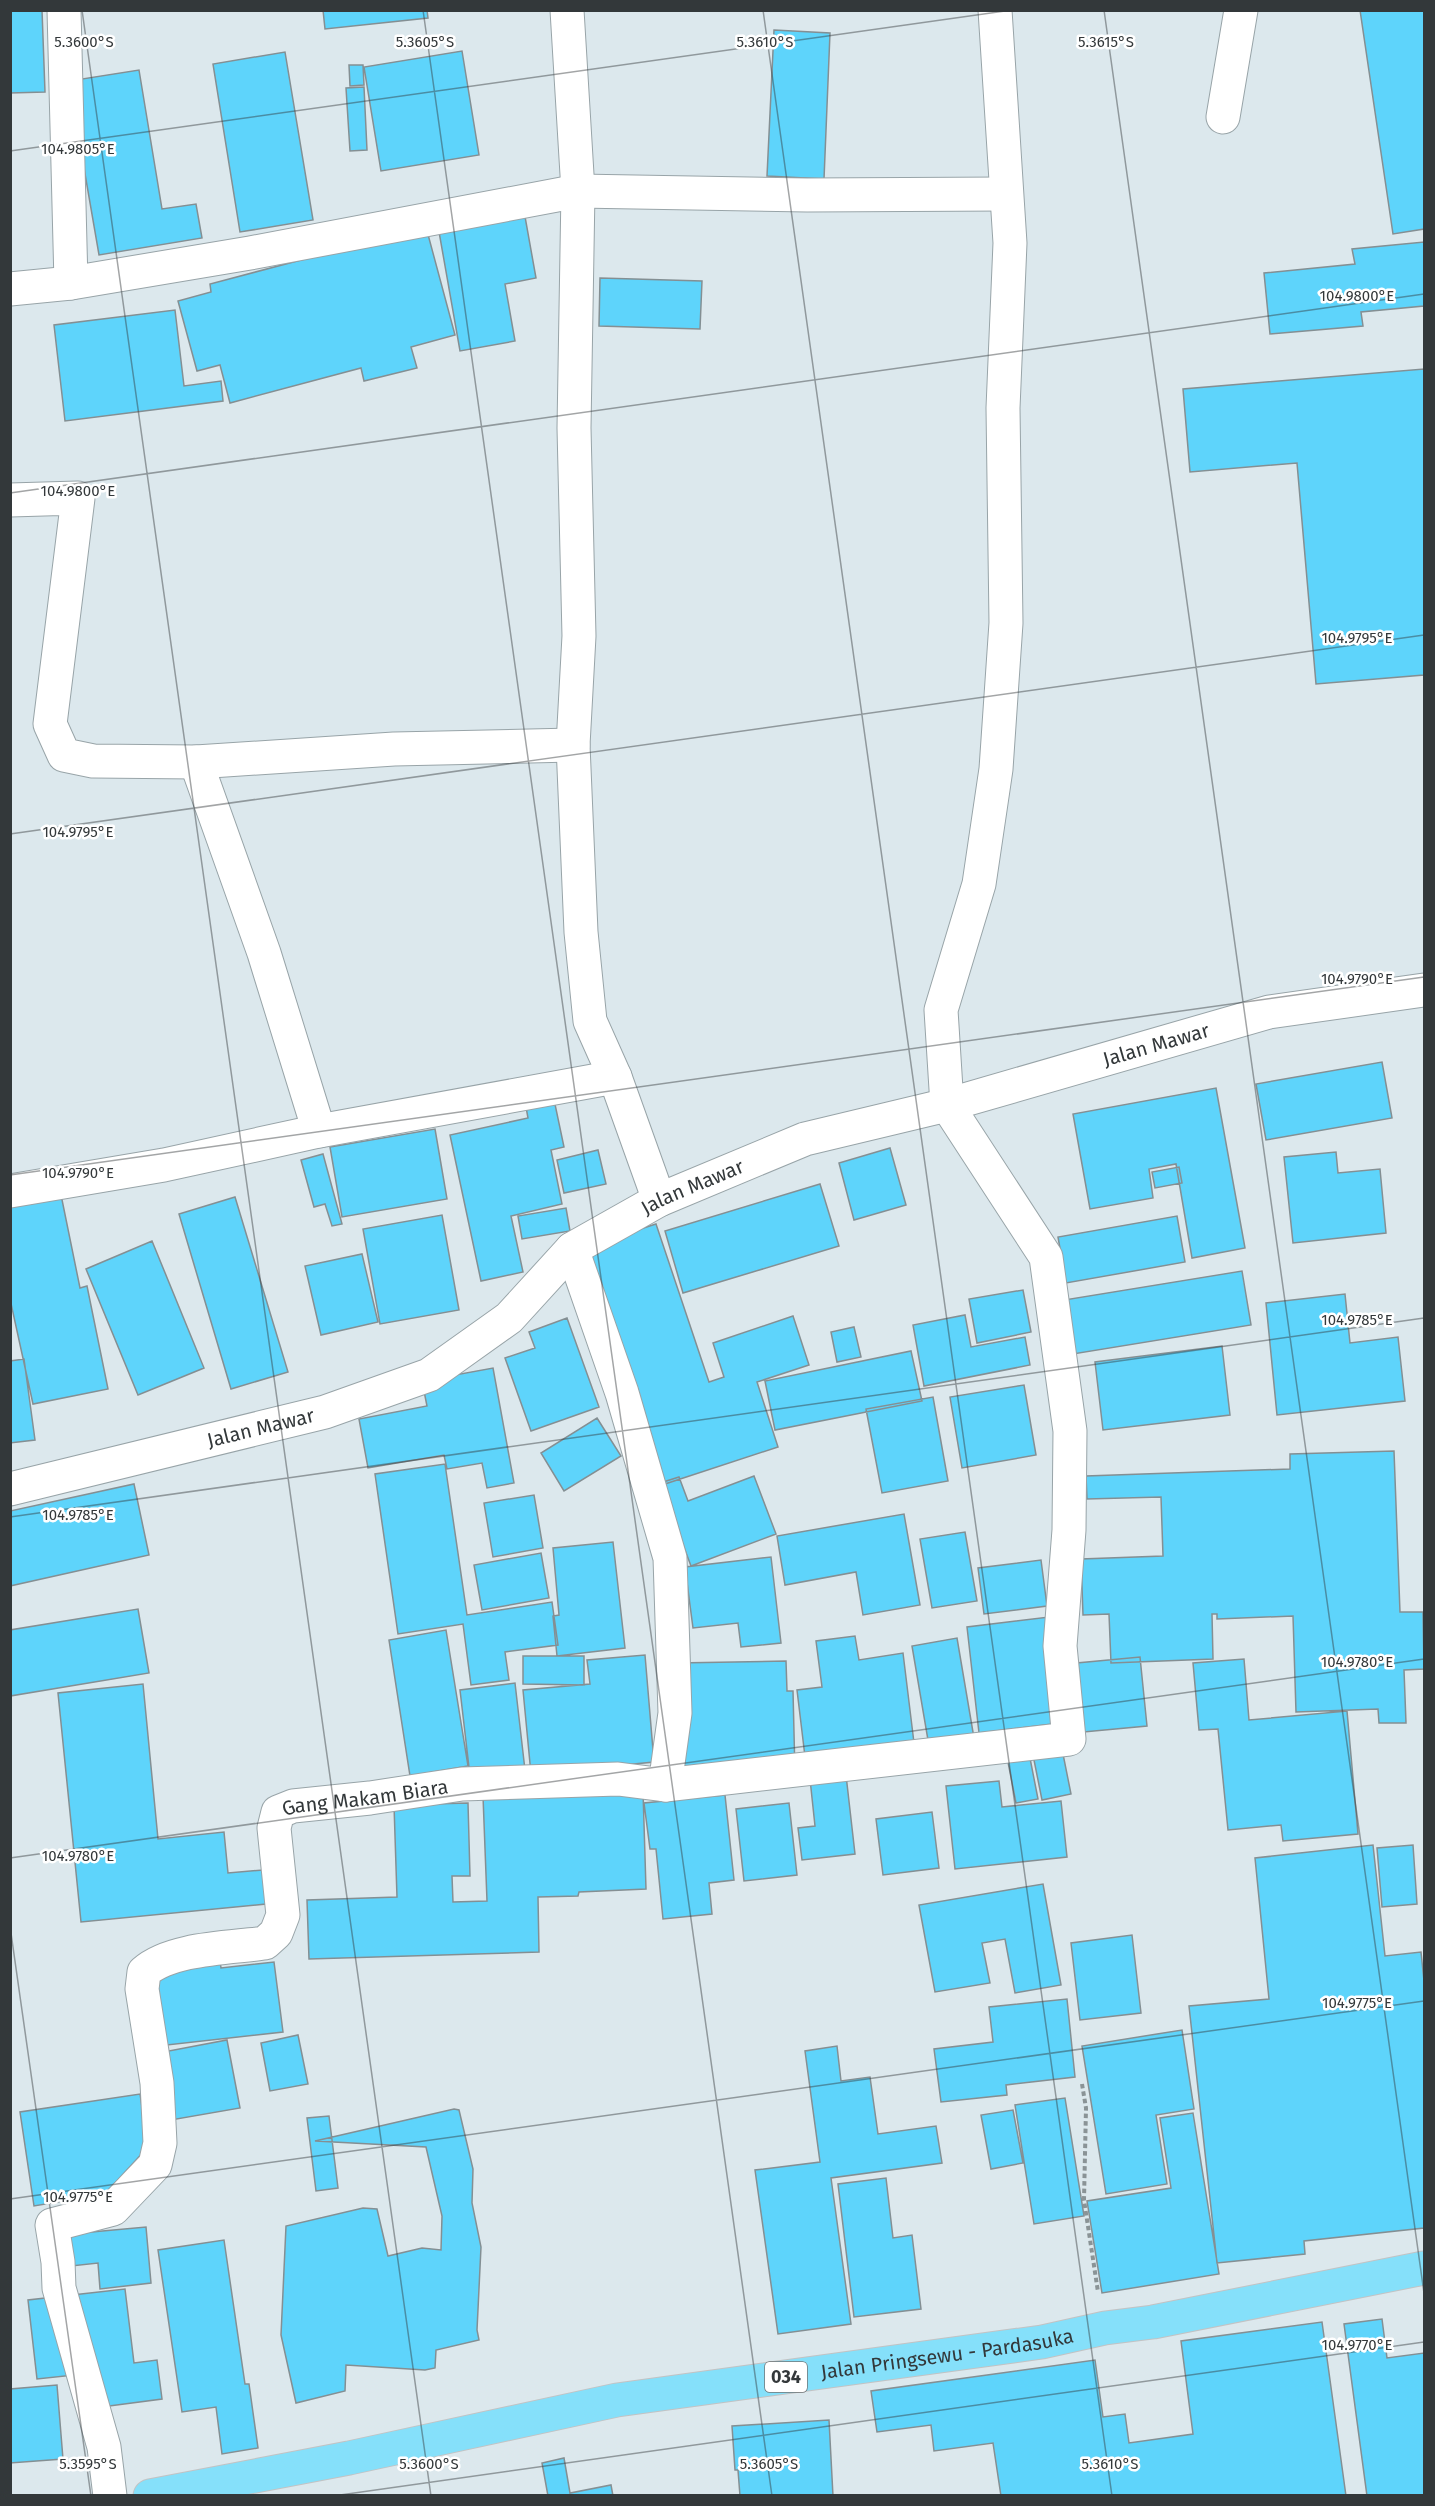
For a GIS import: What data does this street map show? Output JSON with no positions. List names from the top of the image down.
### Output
{
  "streets": {
    "main road": ["Jalan Pringsewu - Pardasuka", "034"],
    "street": ["Jalan Mawar", "Gang Makam Biara"]
  },
  "coordinates": [
    "5.3600°S",
    "5.3605°S",
    "5.3610°S",
    "5.3615°S",
    "104.9805°E",
    "104.9800°E",
    "104.9795°E",
    "104.9790°E",
    "104.9785°E",
    "104.9780°E",
    "104.9775°E",
    "104.9770°E",
    "5.3595°S"
  ]
}
